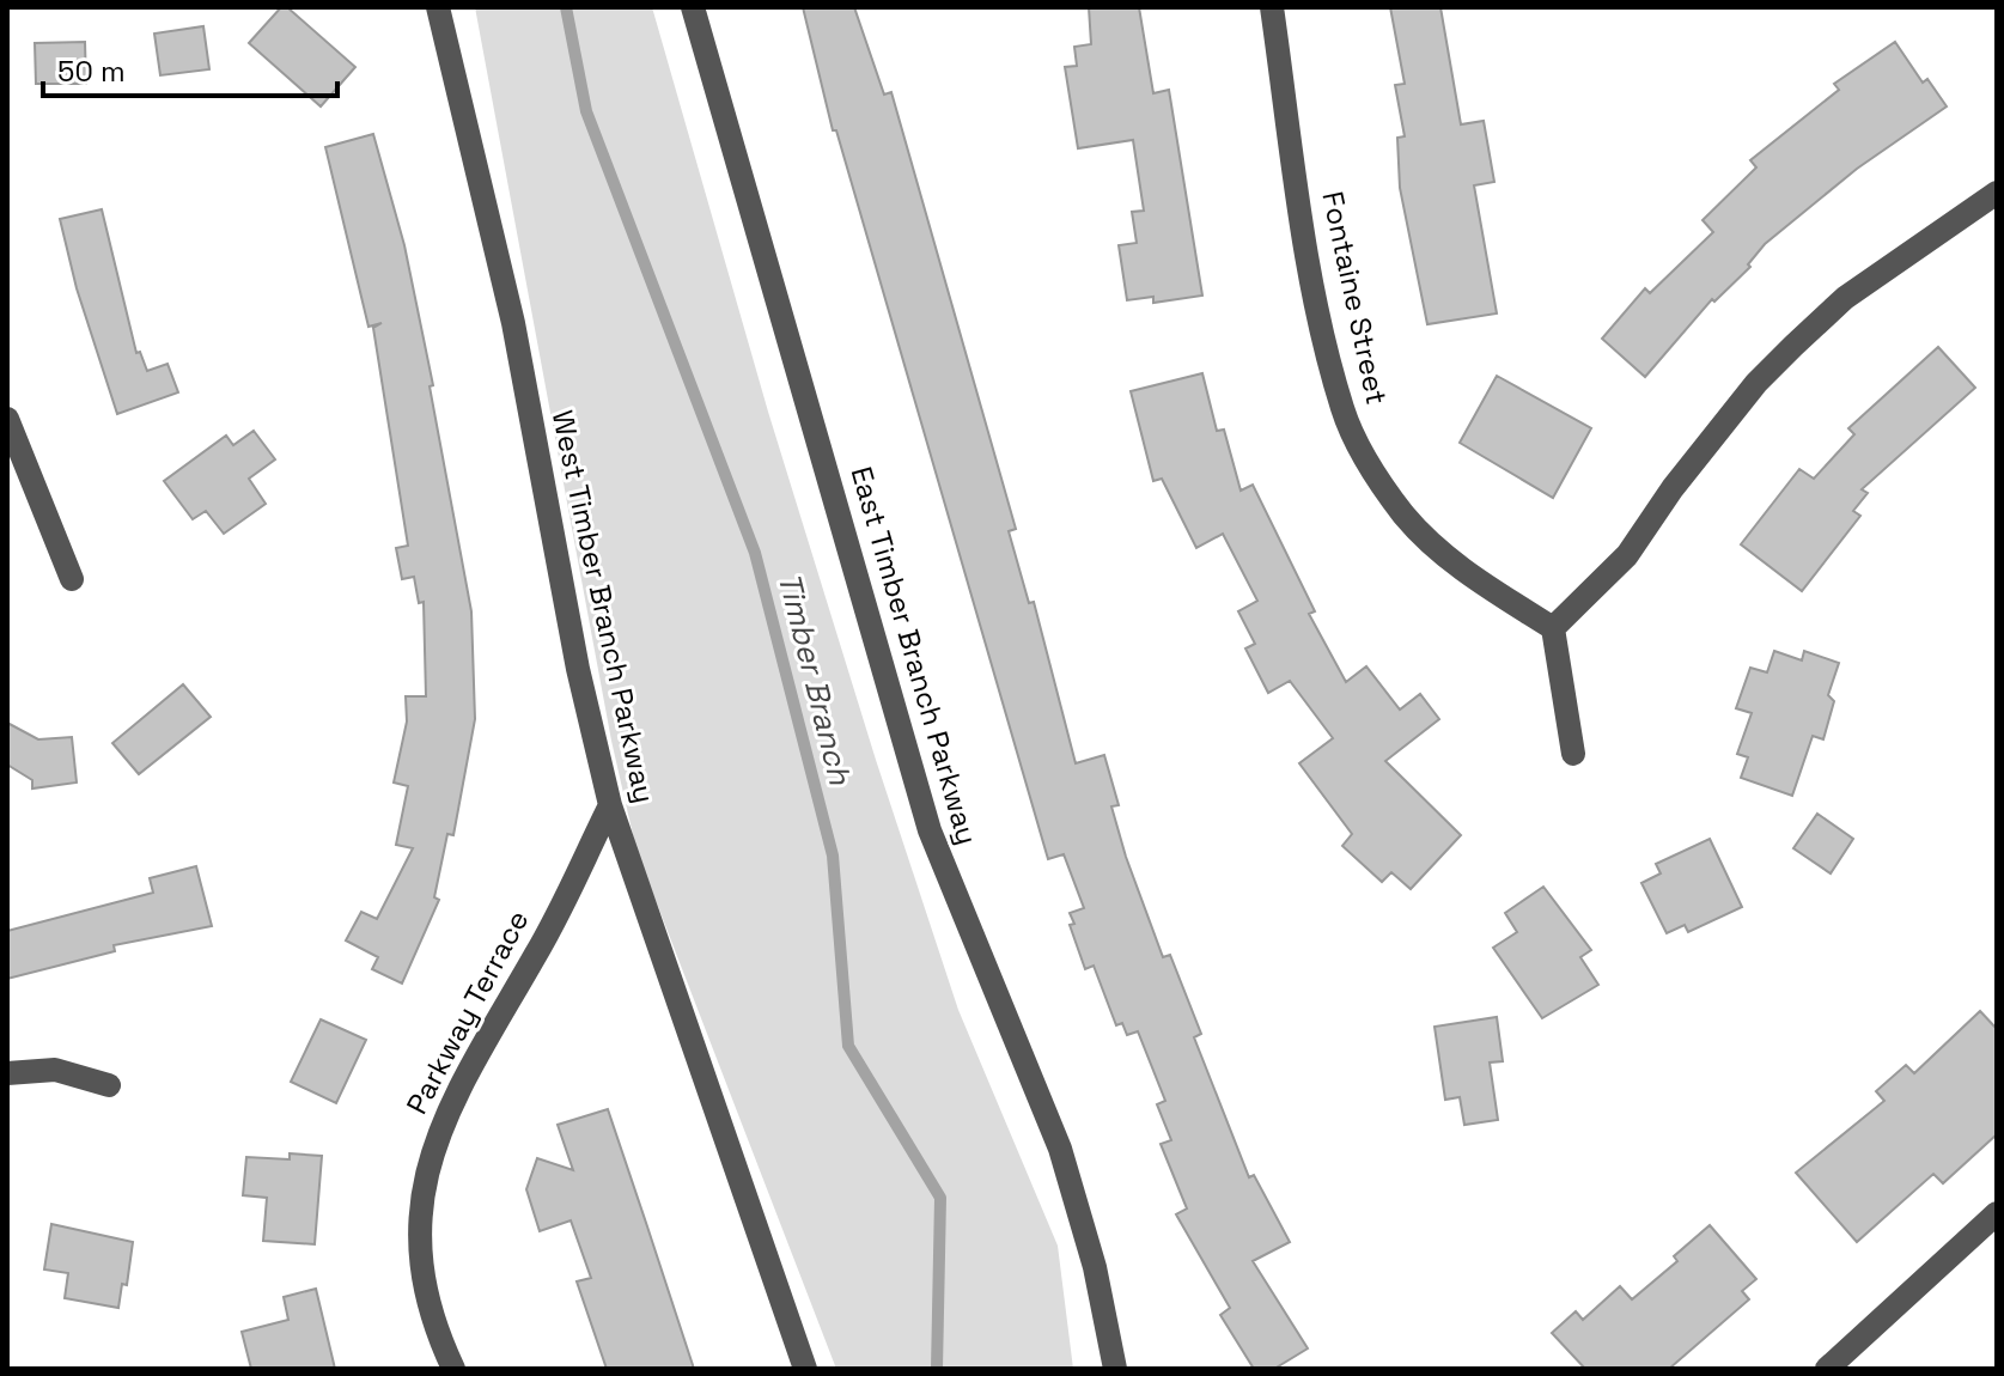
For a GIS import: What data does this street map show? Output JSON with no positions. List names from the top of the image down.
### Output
{
  "streets": {
    "street": [
      "Fontaine Street",
      "West Timber Branch Parkway",
      "East Timber Branch Parkway",
      "Parkway Terrace"
    ]
  },
  "crossings": [
    ["West Timber Branch Parkway", "Parkway Terrace"]
  ],
  "water": ["Timber Branch"],
  "scale_bar": "50 m"
}
